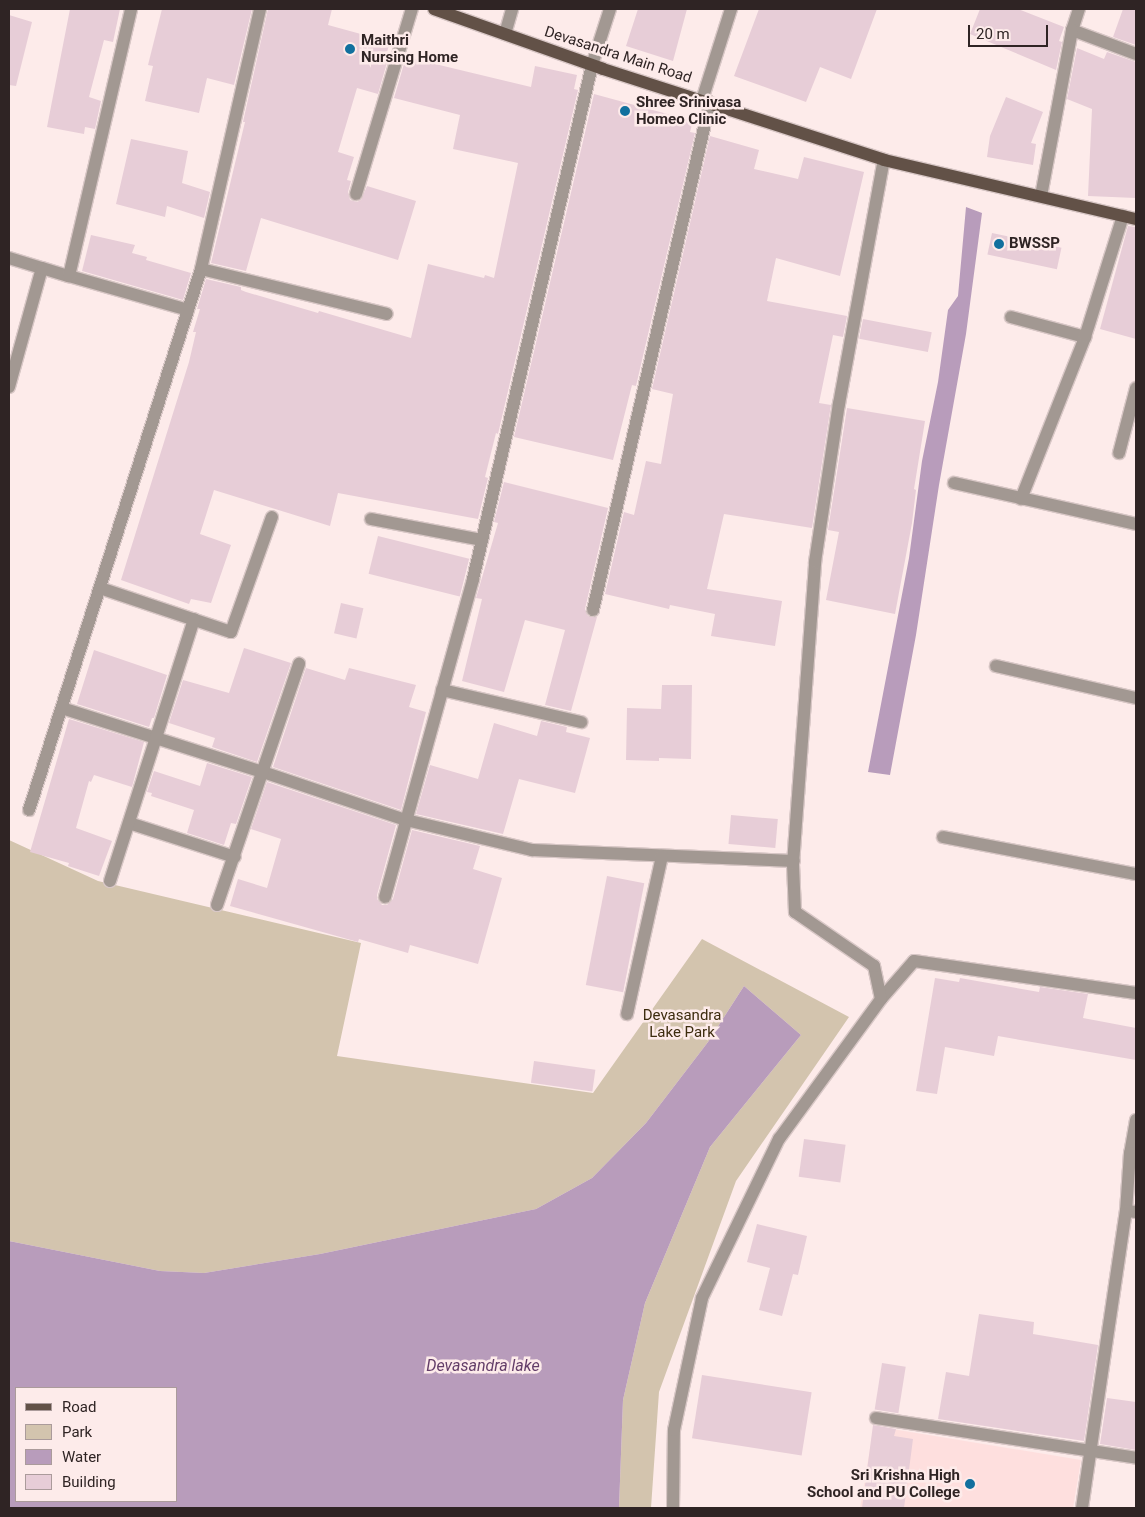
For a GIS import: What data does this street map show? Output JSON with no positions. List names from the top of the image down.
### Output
{
  "streets": {
    "main road": ["Devasandra Main Road"]
  },
  "water": ["Devasandra lake"],
  "parks": ["Devasandra Lake Park"],
  "places": [
    "Maithri Nursing Home",
    "Shree Srinivasa Homeo Clinic",
    "BWSSP",
    "Sri Krishna High School and PU College"
  ],
  "legend": [
    "Road",
    "Park",
    "Water",
    "Building"
  ],
  "scale_bar": "20 m"
}
